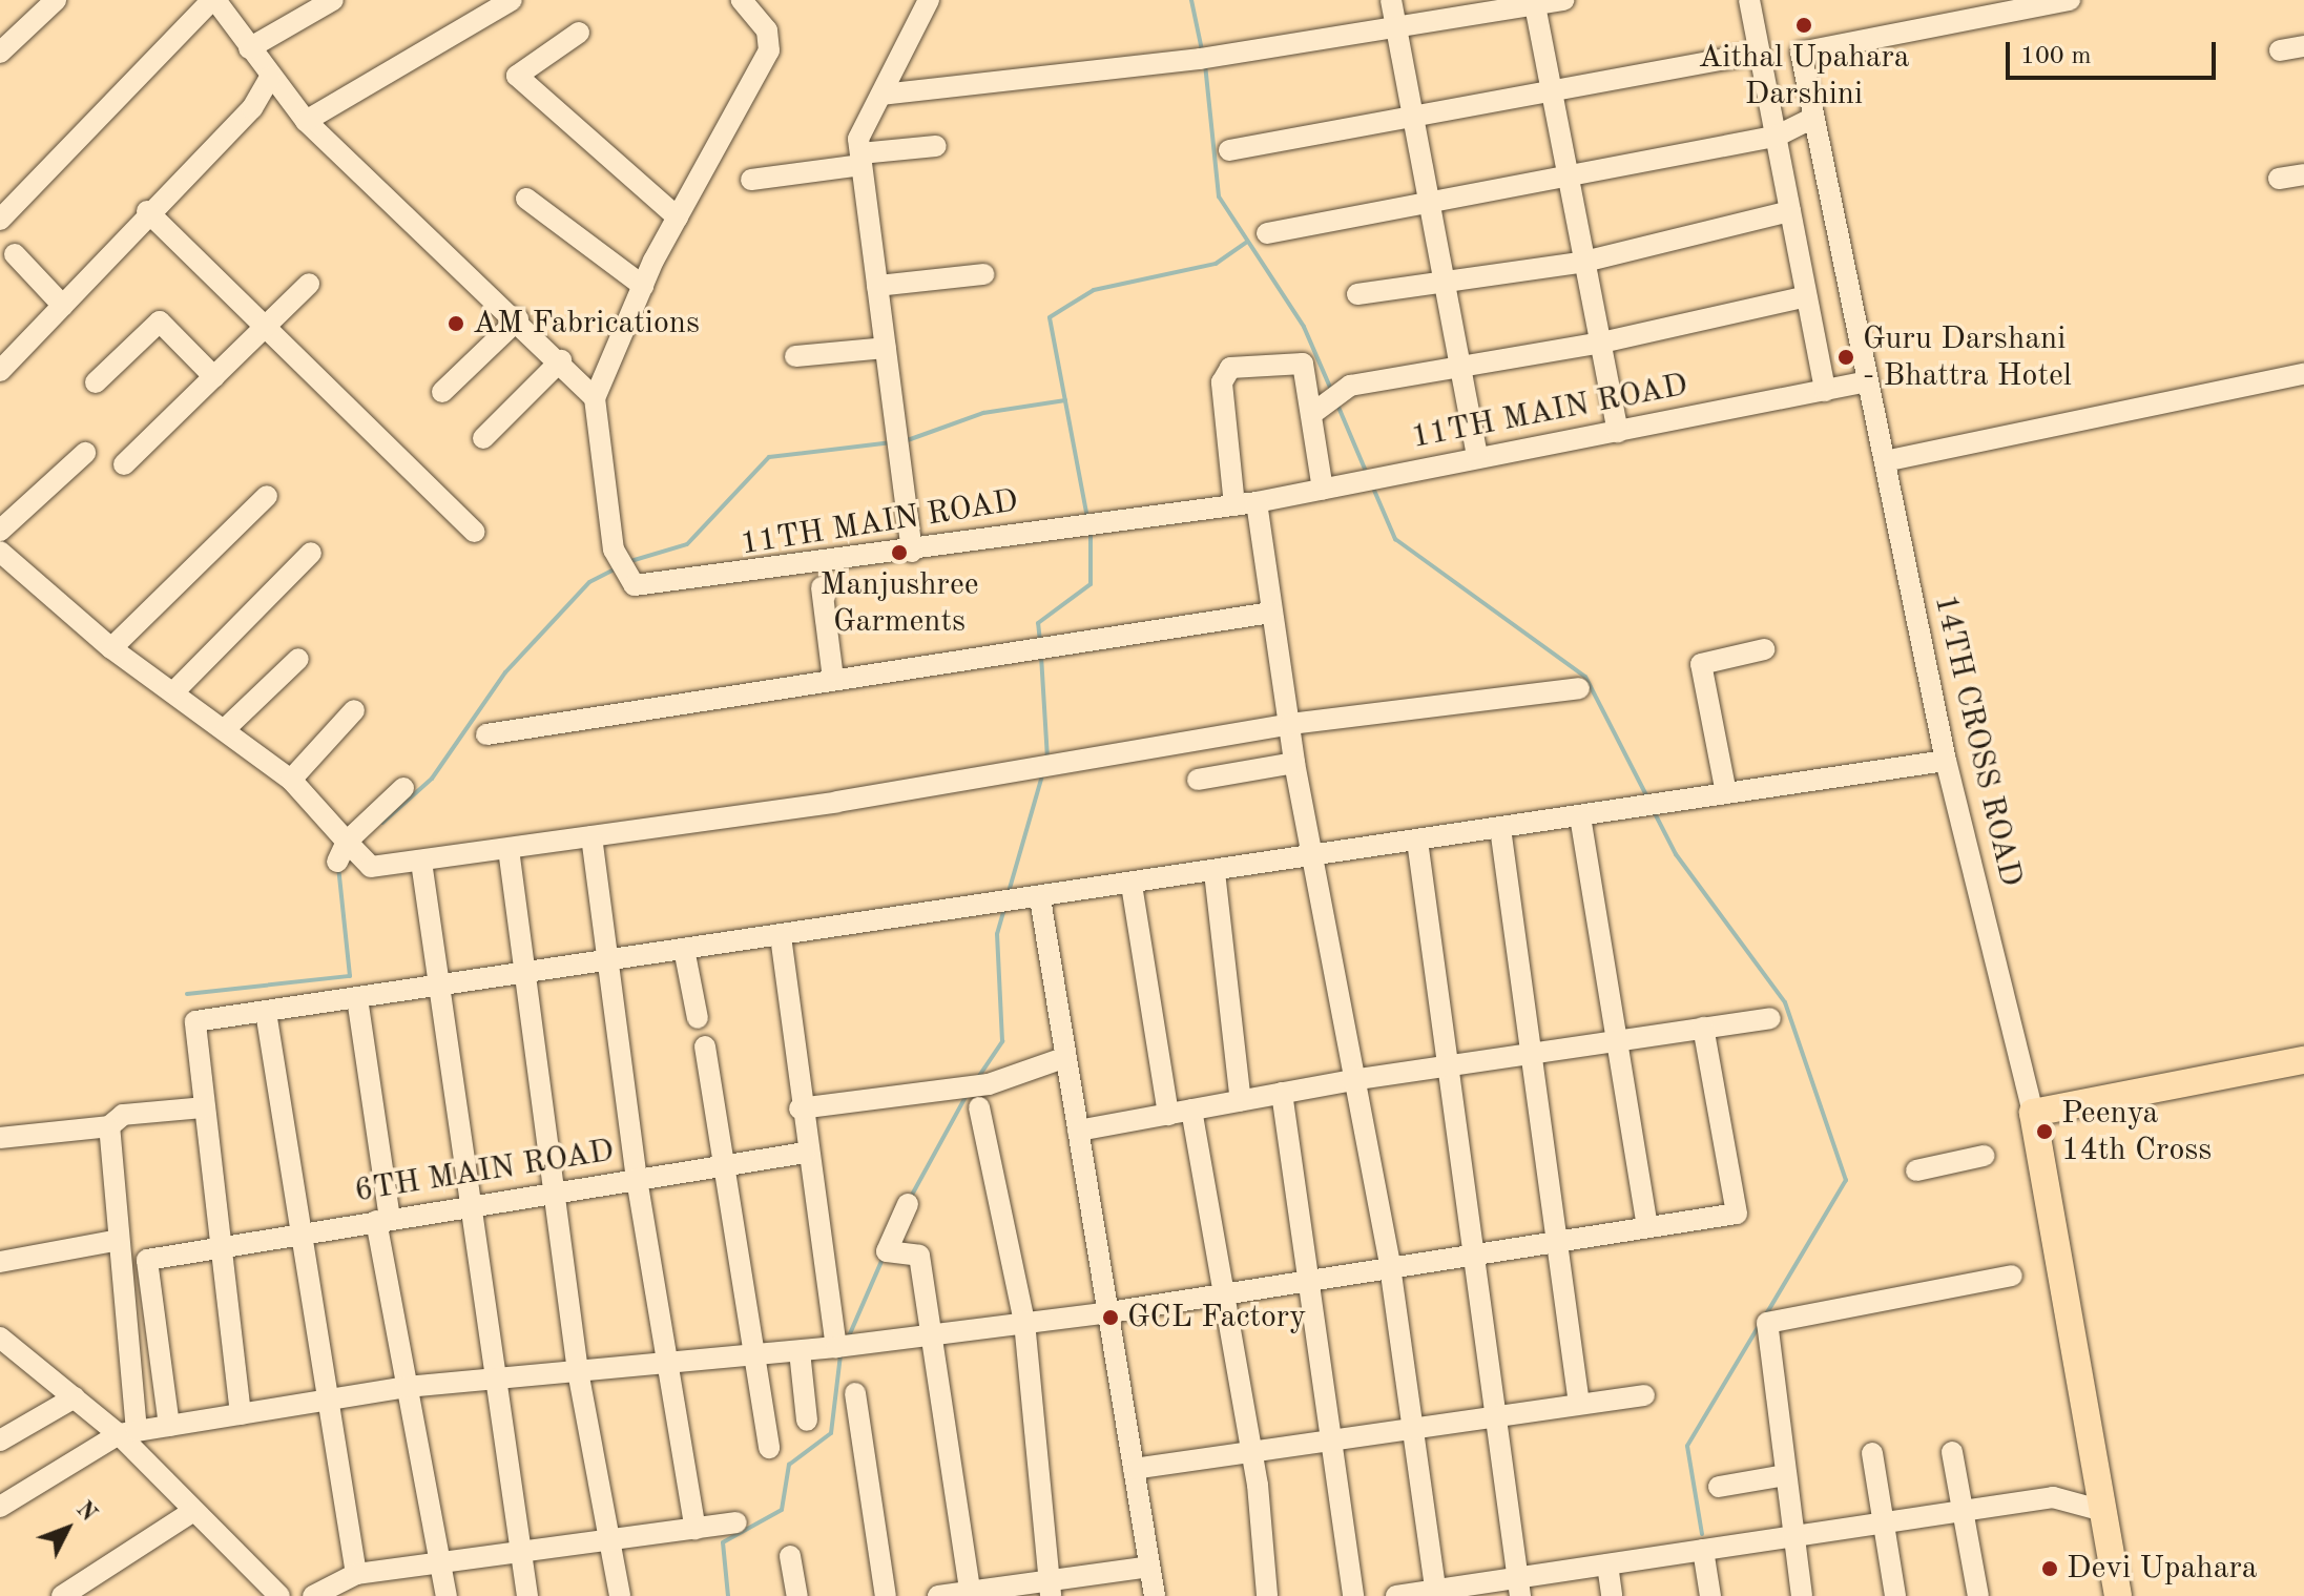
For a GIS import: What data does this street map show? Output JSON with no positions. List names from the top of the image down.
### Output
{
  "streets": {
    "street": ["11TH MAIN ROAD", "14TH CROSS ROAD", "6TH MAIN ROAD"]
  },
  "crossings": [
    ["11TH MAIN ROAD", "14TH CROSS ROAD"]
  ],
  "places": [
    "Aithal Upahara Darshini",
    "AM Fabrications",
    "Guru Darshani - Bhattra Hotel",
    "Manjushree Garments",
    "Peenya 14th Cross",
    "GCL Factory",
    "Devi Upahara"
  ],
  "scale_bar": "100 m",
  "north": "top right"
}
